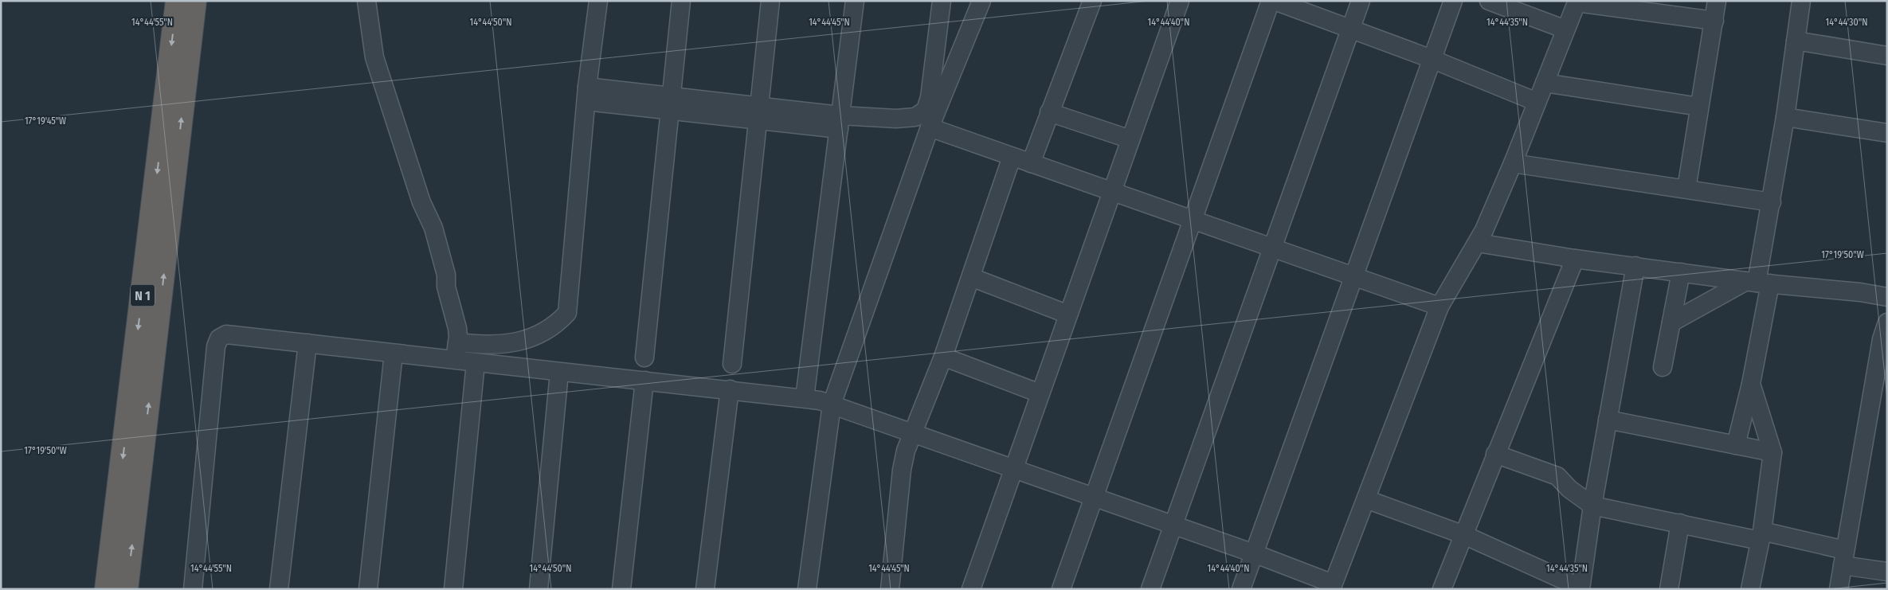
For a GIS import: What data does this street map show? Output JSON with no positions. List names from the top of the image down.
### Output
{
  "streets": {
    "highway": ["N 1"]
  },
  "coordinates": [
    "14°44'55\"N",
    "14°44'50\"N",
    "14°44'45\"N",
    "14°44'40\"N",
    "14°44'35\"N",
    "14°44'30\"N",
    "17°19'45\"W",
    "17°19'50\"W"
  ]
}
